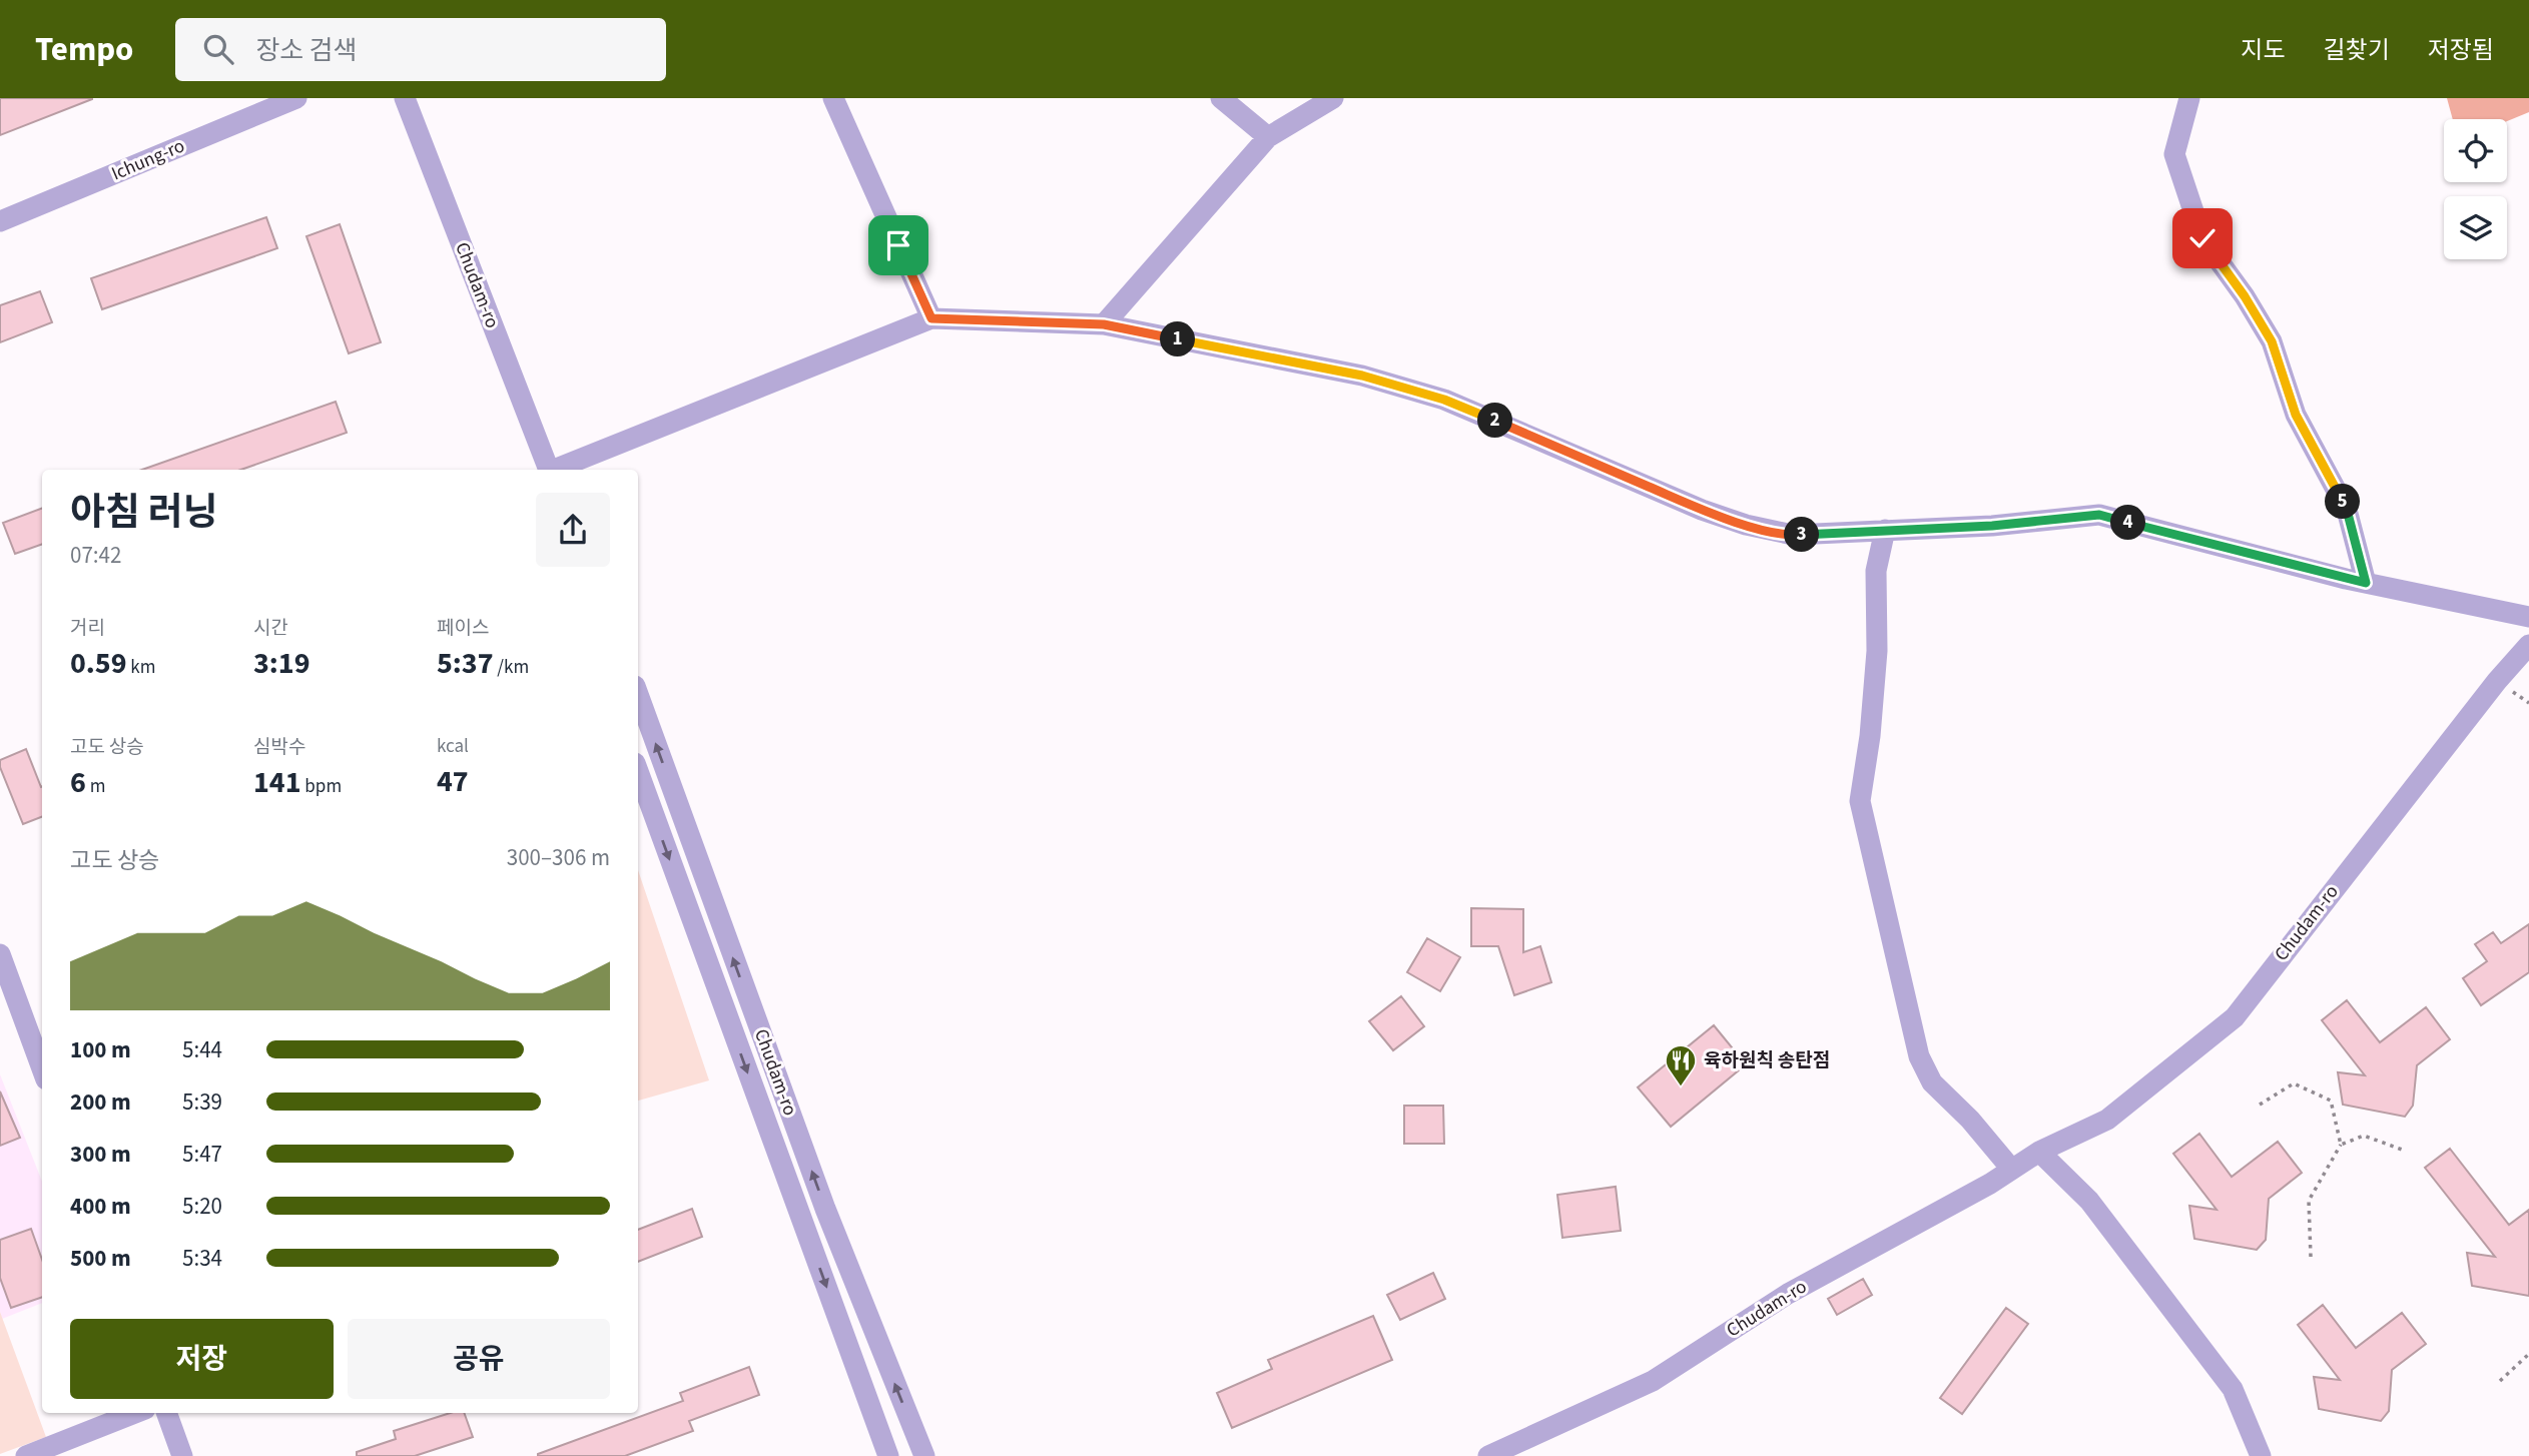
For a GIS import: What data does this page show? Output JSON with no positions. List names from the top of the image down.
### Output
{
  "streets": {
    "street": ["Ichung-ro", "Chudam-ro"]
  },
  "places": {
    "restaurant": ["육하원칙 송탄점"]
  },
  "page": {
    "header": "Tempo",
    "search": "장소 검색",
    "nav": ["지도", "길찾기", "저장됨"],
    "pins": [
      "1",
      "2",
      "5",
      "4",
      "3"
    ],
    "heading": ["아침 러닝", "07:42"],
    "stats": [
      ["거리", "0.59 km"],
      ["시간", "3:19"],
      ["페이스", "5:37 /km"],
      ["고도 상승", "6 m"],
      ["심박수", "141 bpm"],
      ["kcal", "47"]
    ],
    "chart": ["고도 상승", "300–306 m"],
    "list": [
      {
        "name": "100 m",
        "note": "5:44"
      },
      {
        "name": "200 m",
        "note": "5:39"
      },
      {
        "name": "300 m",
        "note": "5:47"
      },
      {
        "name": "400 m",
        "note": "5:20"
      },
      {
        "name": "500 m",
        "note": "5:34"
      }
    ],
    "buttons": ["저장", "공유"]
  }
}
